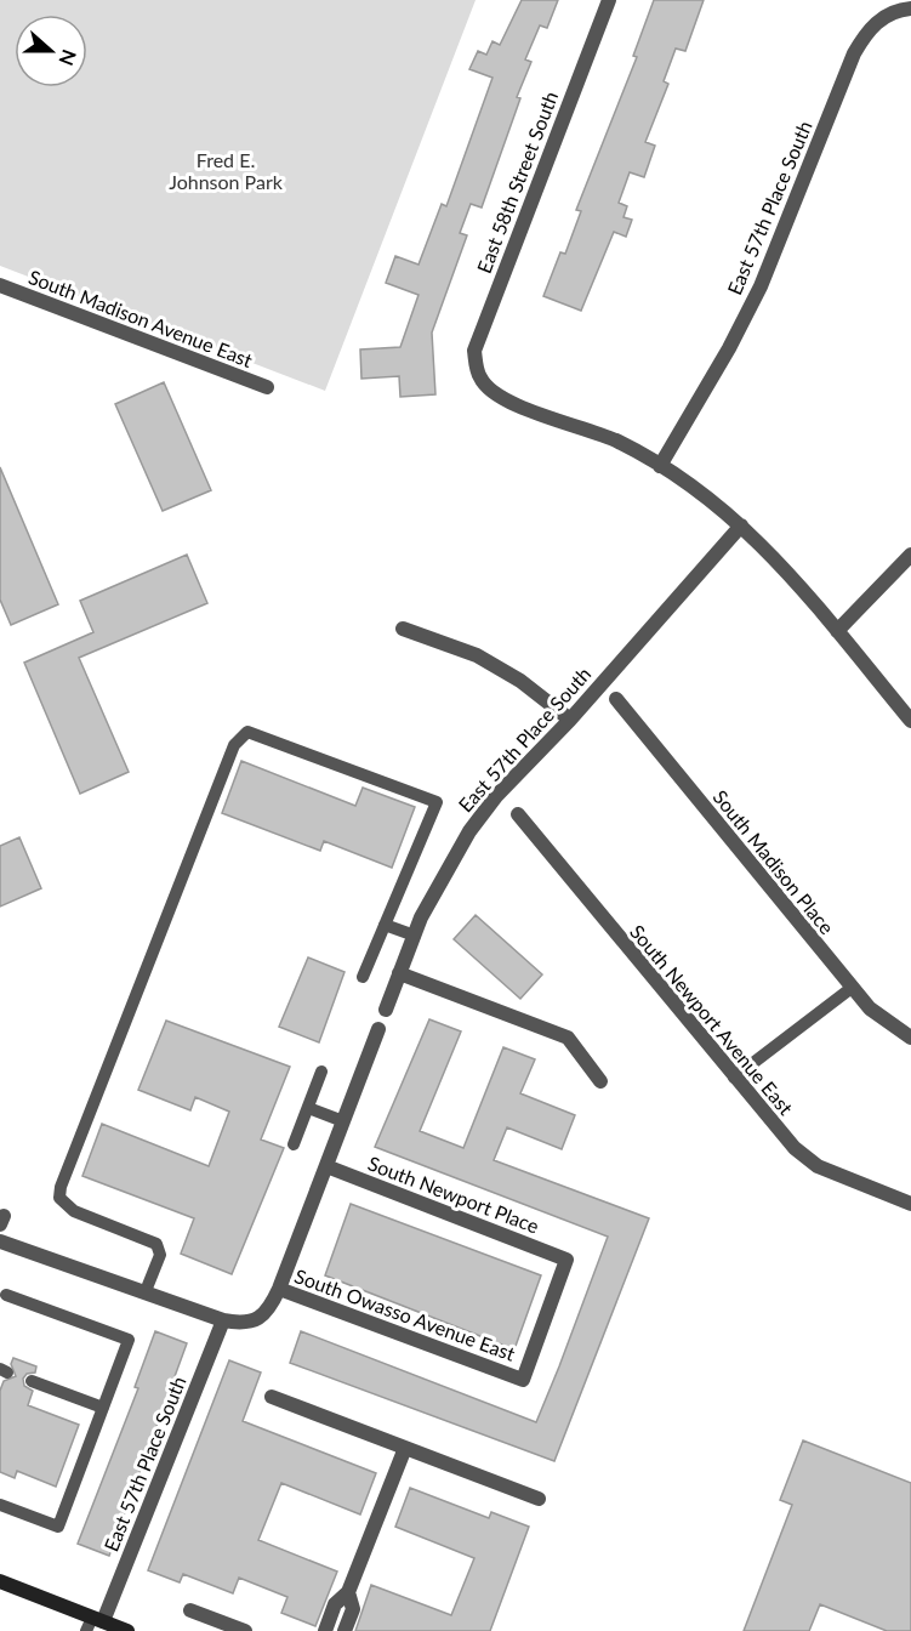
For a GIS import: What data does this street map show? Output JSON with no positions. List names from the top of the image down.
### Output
{
  "streets": {
    "street": [
      "East 58th Street South",
      "East 57th Place South",
      "South Madison Avenue East",
      "South Madison Place",
      "South Newport Avenue East",
      "South Newport Place",
      "South Owasso Avenue East"
    ]
  },
  "crossings": [
    ["East 58th Street South", "East 57th Place South"],
    ["East 57th Place South", "South Owasso Avenue East"],
    ["South Newport Place", "South Owasso Avenue East"]
  ],
  "parks": ["Fred E. Johnson Park"],
  "north": "right"
}
